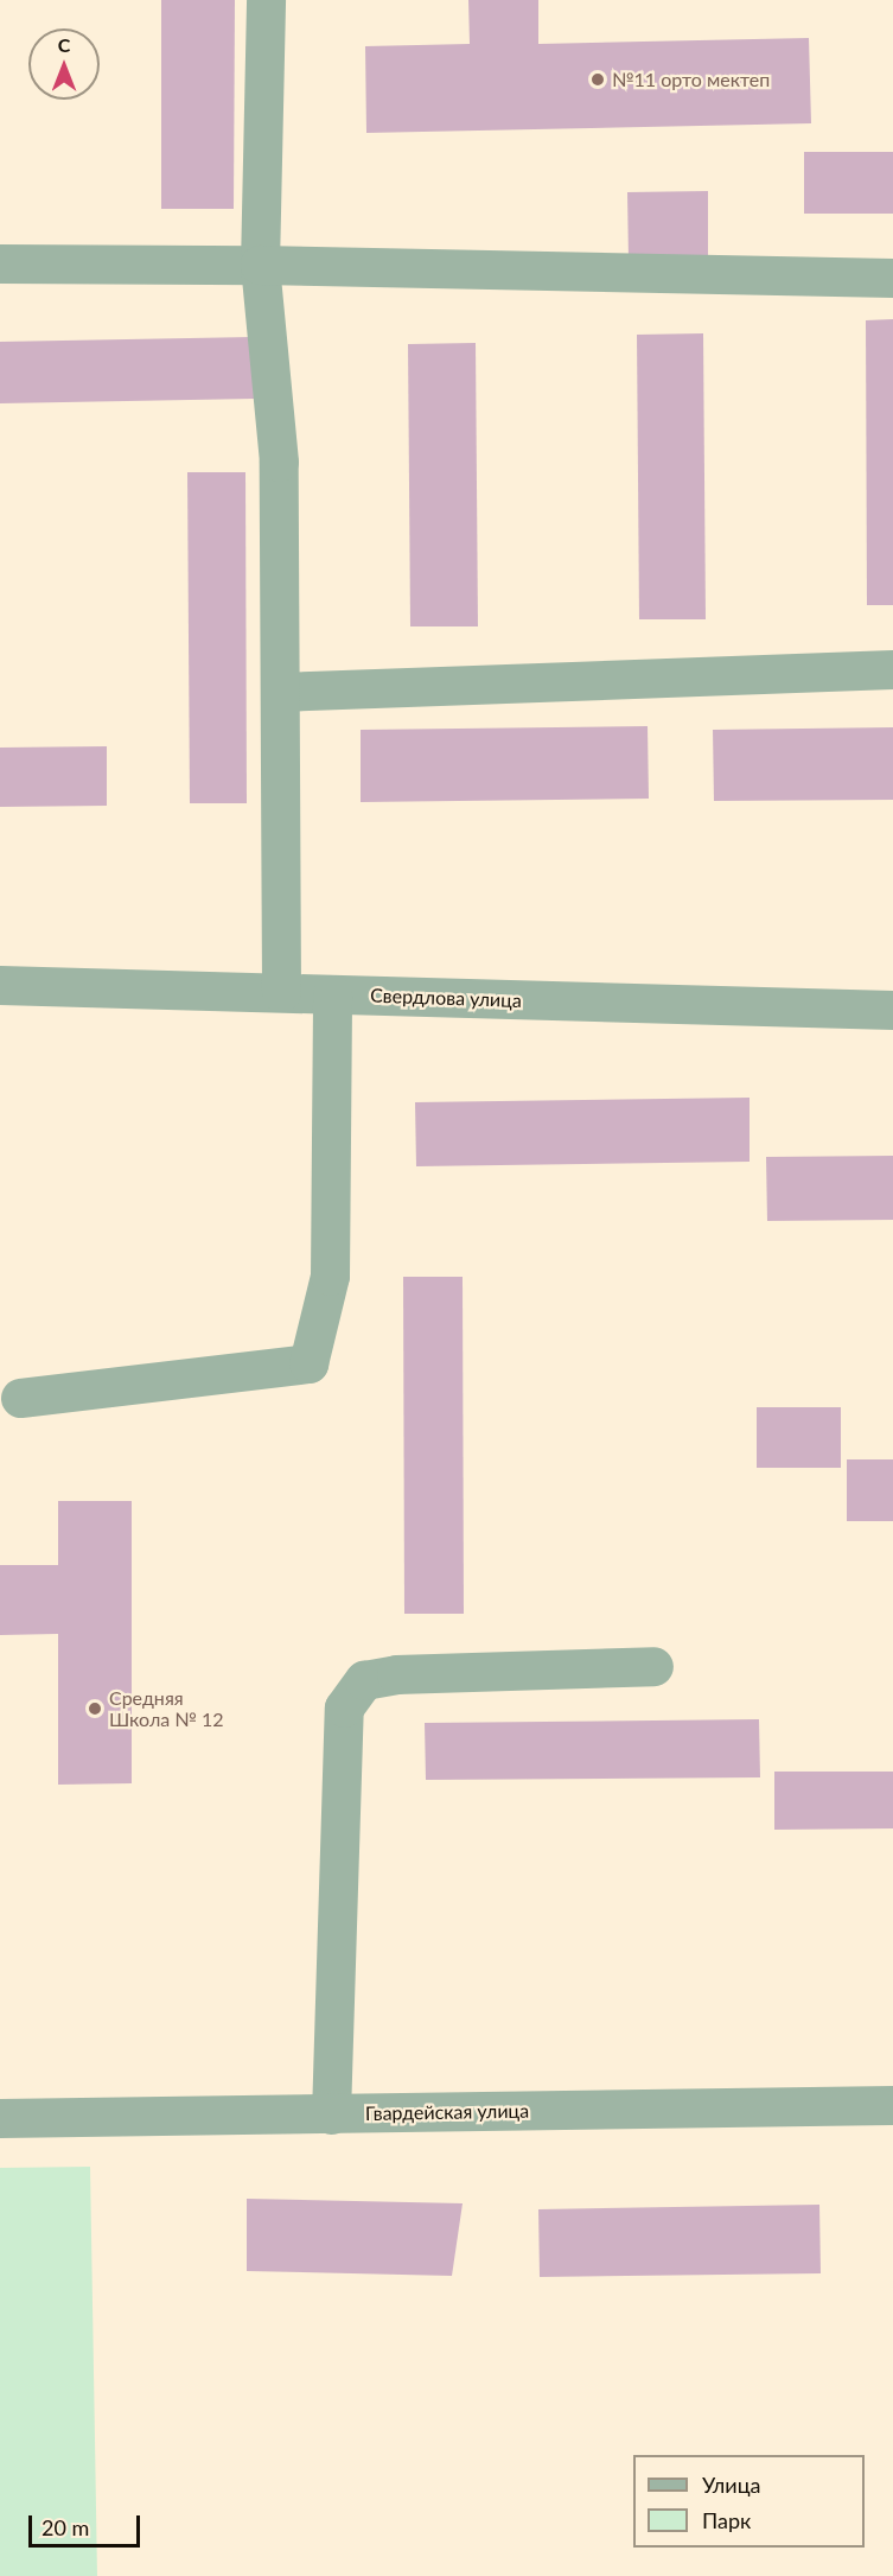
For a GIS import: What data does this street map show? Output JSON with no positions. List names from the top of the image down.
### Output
{
  "streets": {
    "street": ["Свердлова улица", "Гвардейская улица"]
  },
  "places": ["№11 орто мектеп", "Средняя Школа № 12"],
  "legend": ["Улица", "Парк"],
  "scale_bar": "20 m",
  "north": "top"
}
